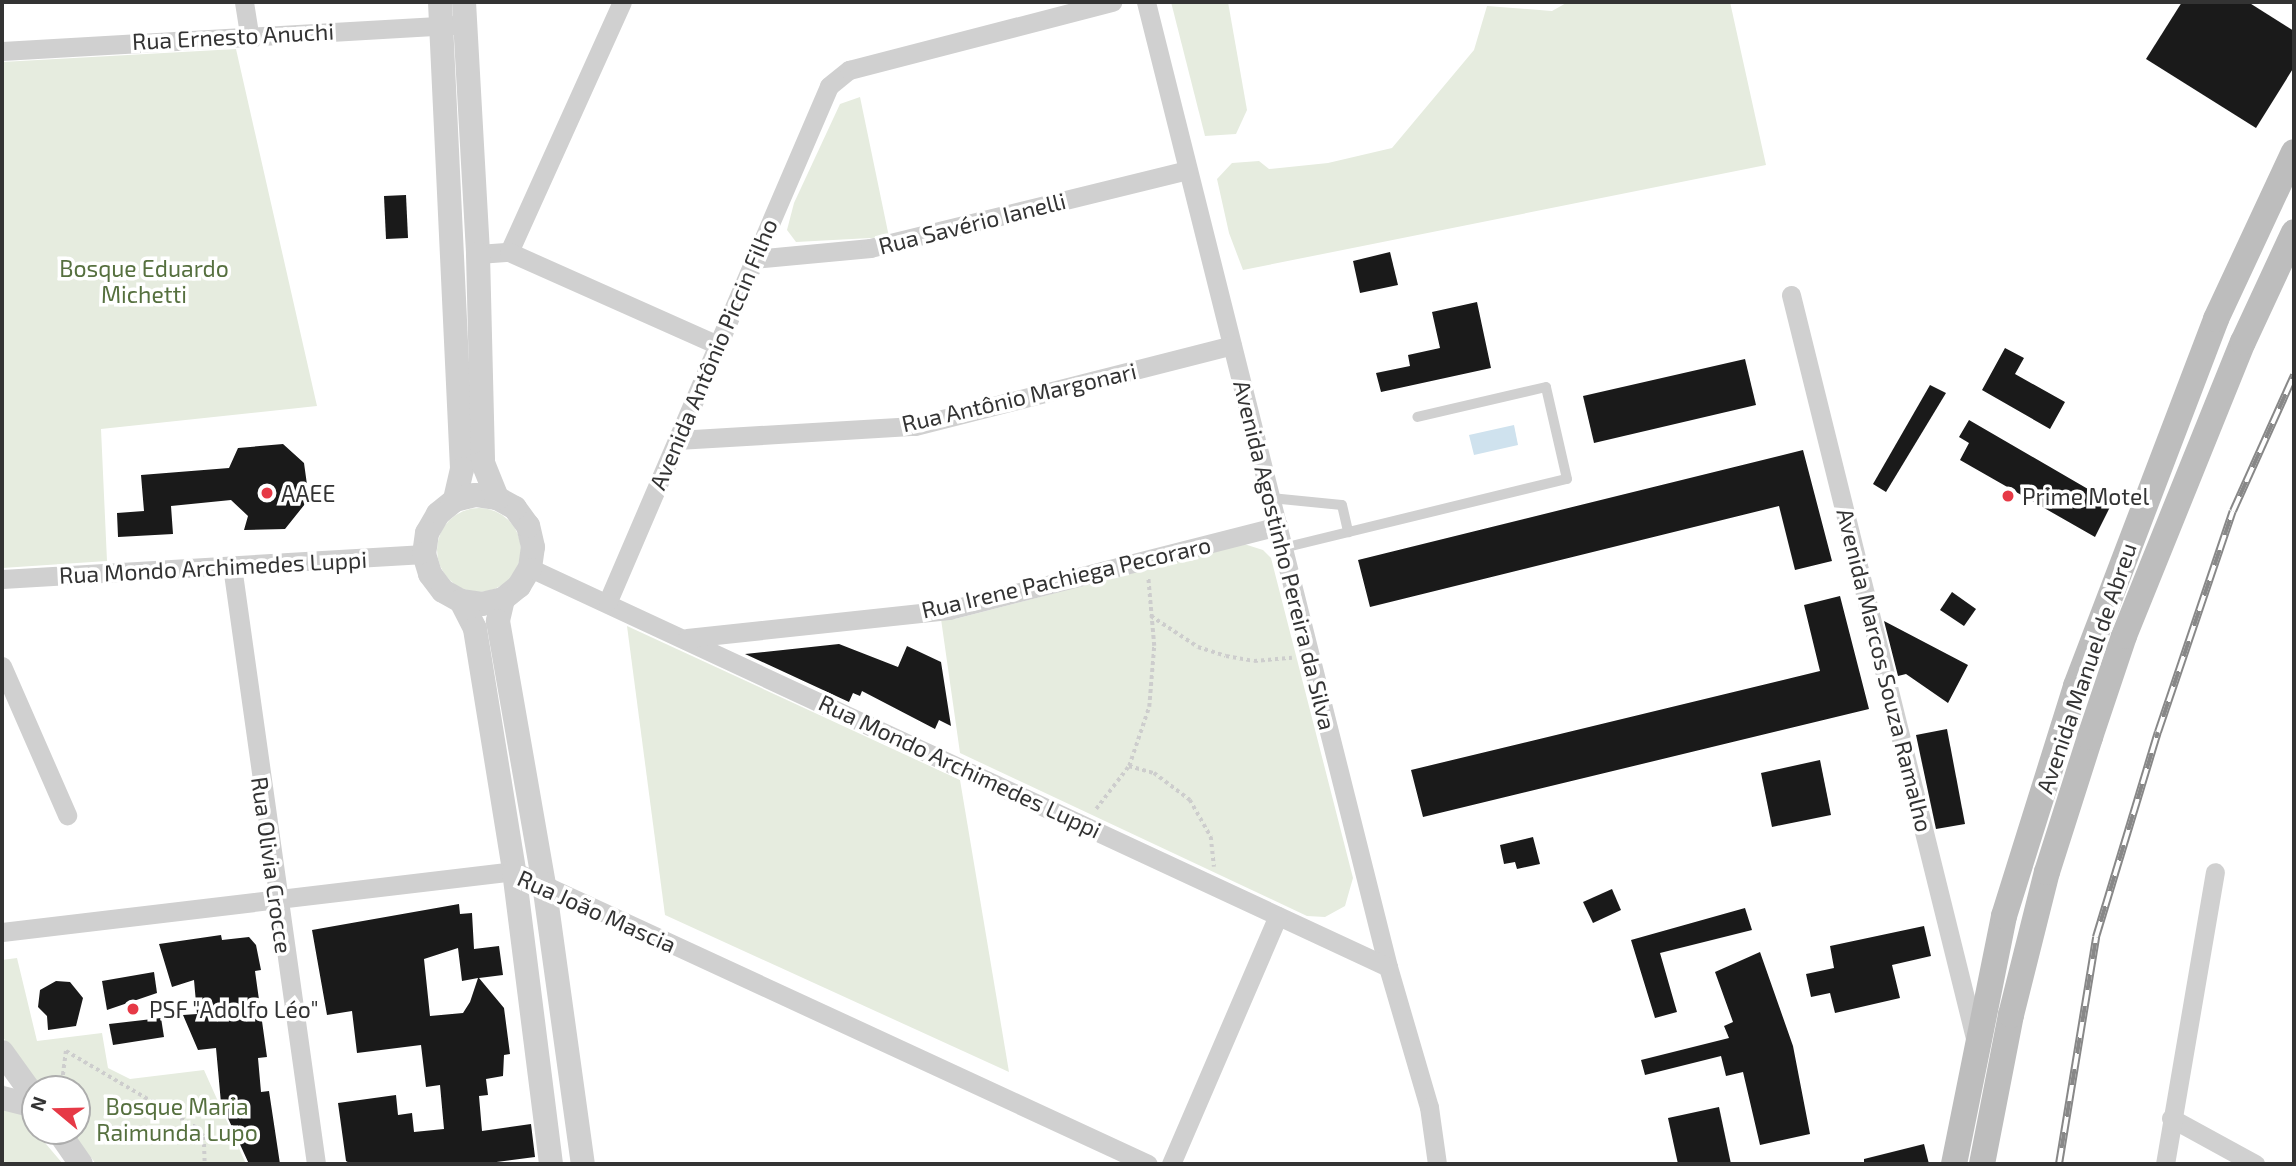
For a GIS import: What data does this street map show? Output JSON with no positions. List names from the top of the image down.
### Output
{
  "streets": {
    "main road": ["Avenida Manuel de Abreu"],
    "street": [
      "Rua Ernesto Anuchi",
      "Rua Savério Ianelli",
      "Avenida Antônio Piccin Filho",
      "Rua Antônio Margonari",
      "Avenida Agostinho Pereira da Silva",
      "Rua Mondo Archimedes Luppi",
      "Rua Irene Pachiega Pecoraro",
      "Avenida Marcos Souza Ramalho",
      "Rua Olivia Crocce",
      "Rua João Mascia"
    ]
  },
  "crossings": [
    ["Rua Savério Ianelli", "Avenida Antônio Piccin Filho"],
    ["Rua Savério Ianelli", "Avenida Agostinho Pereira da Silva"],
    ["Avenida Antônio Piccin Filho", "Rua Antônio Margonari"],
    ["Avenida Antônio Piccin Filho", "Rua Mondo Archimedes Luppi"],
    ["Rua Antônio Margonari", "Avenida Agostinho Pereira da Silva"],
    ["Avenida Agostinho Pereira da Silva", "Rua Mondo Archimedes Luppi"],
    ["Avenida Agostinho Pereira da Silva", "Rua Irene Pachiega Pecoraro"],
    ["Rua Mondo Archimedes Luppi", "Rua Irene Pachiega Pecoraro"],
    ["Rua Mondo Archimedes Luppi", "Rua Olivia Crocce"],
    ["Avenida Manuel de Abreu", "Avenida Marcos Souza Ramalho"],
    ["Rua Olivia Crocce", "Rua João Mascia"]
  ],
  "parks": ["Bosque Eduardo Michetti", "Bosque Maria Raimunda Lupo"],
  "places": ["AAEE", "Prime Motel", "PSF \"Adolfo Léo\""],
  "north": "left"
}
